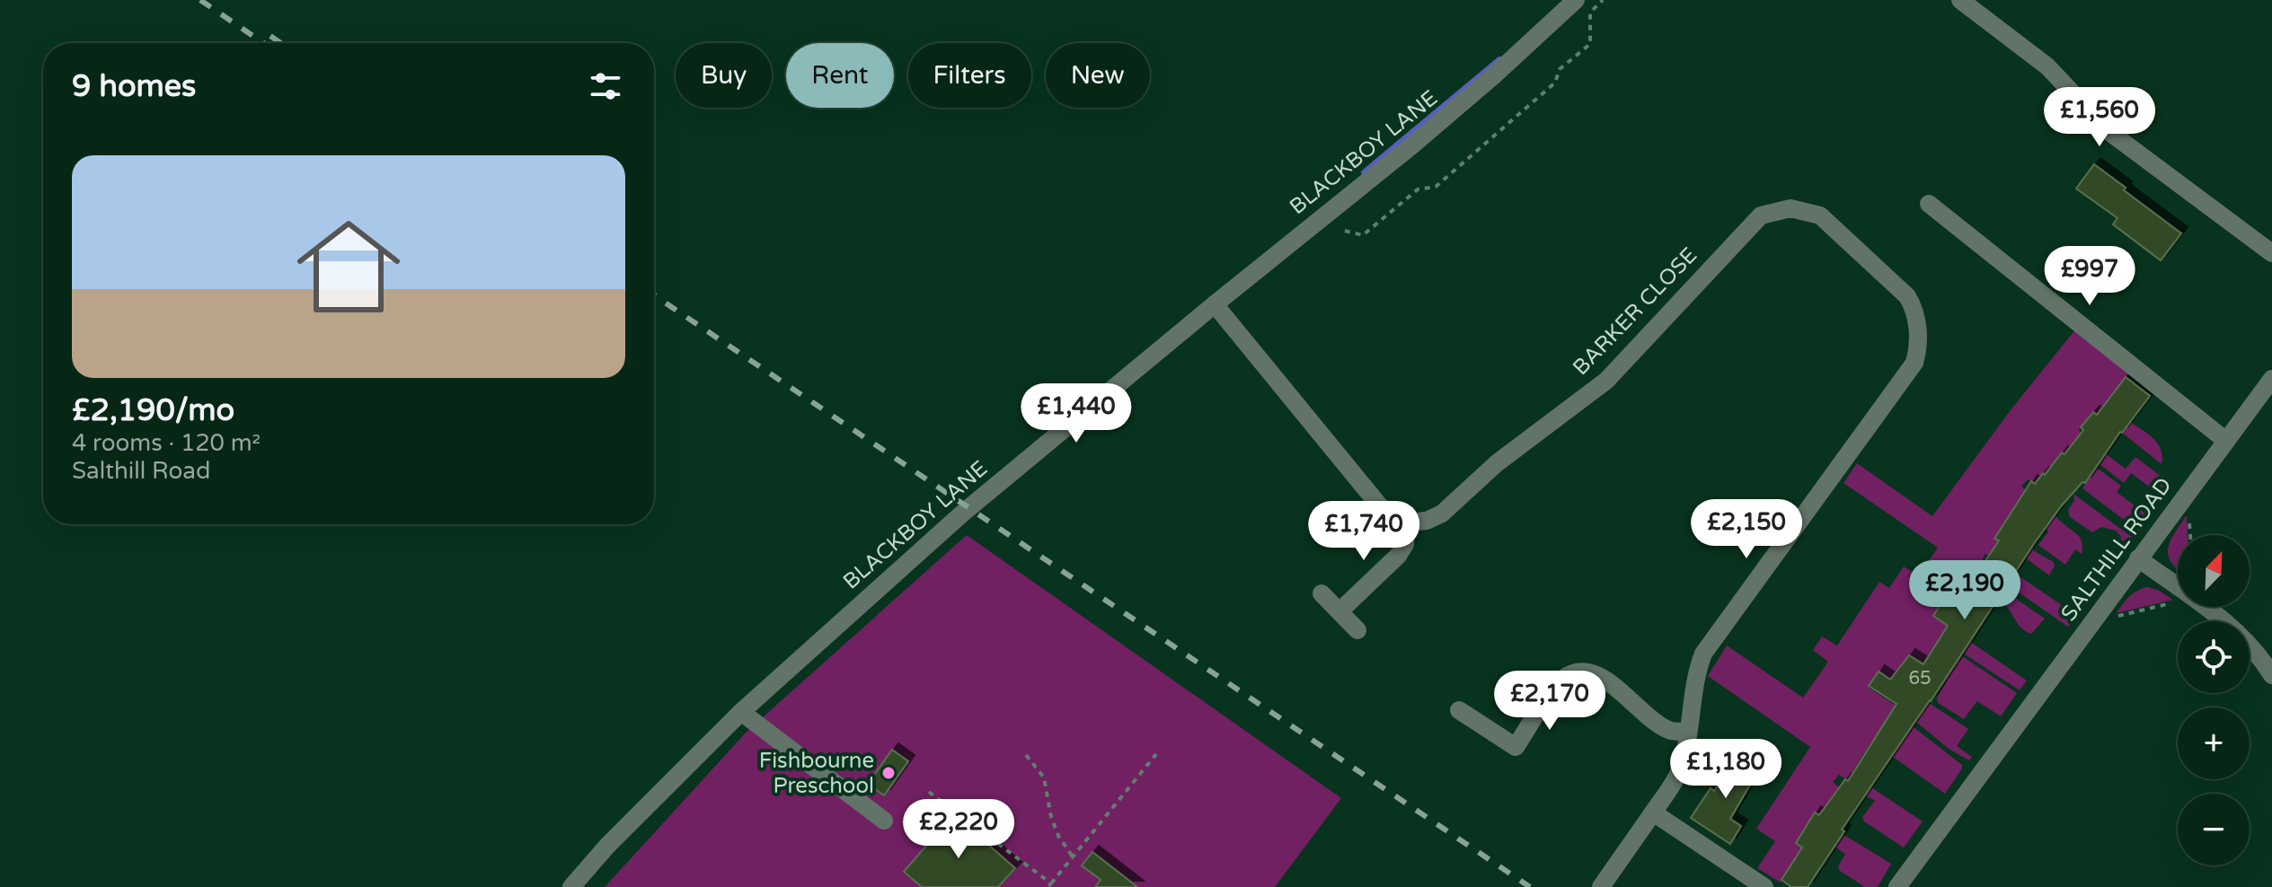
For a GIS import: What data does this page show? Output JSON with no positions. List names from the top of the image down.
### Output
{
  "streets": {
    "street": ["BLACKBOY LANE", "BARKER CLOSE", "SALTHILL ROAD"]
  },
  "places": ["Fishbourne Preschool"],
  "house_numbers": ["65"],
  "north": "top right",
  "page": {
    "chip": [
      "Buy",
      "Rent",
      "Filters",
      "New"
    ],
    "heading": "9 homes",
    "price": [
      "£1,560",
      "£997",
      "£1,440",
      "£2,150",
      "£1,740",
      "£2,190",
      "£2,170",
      "£1,180",
      "£2,220"
    ],
    "list": [
      {
        "name": "£2,190/mo",
        "note": "4 rooms · 120 m² · Salthill Road"
      }
    ],
    "map_buttons": ["+", "−"]
  }
}
